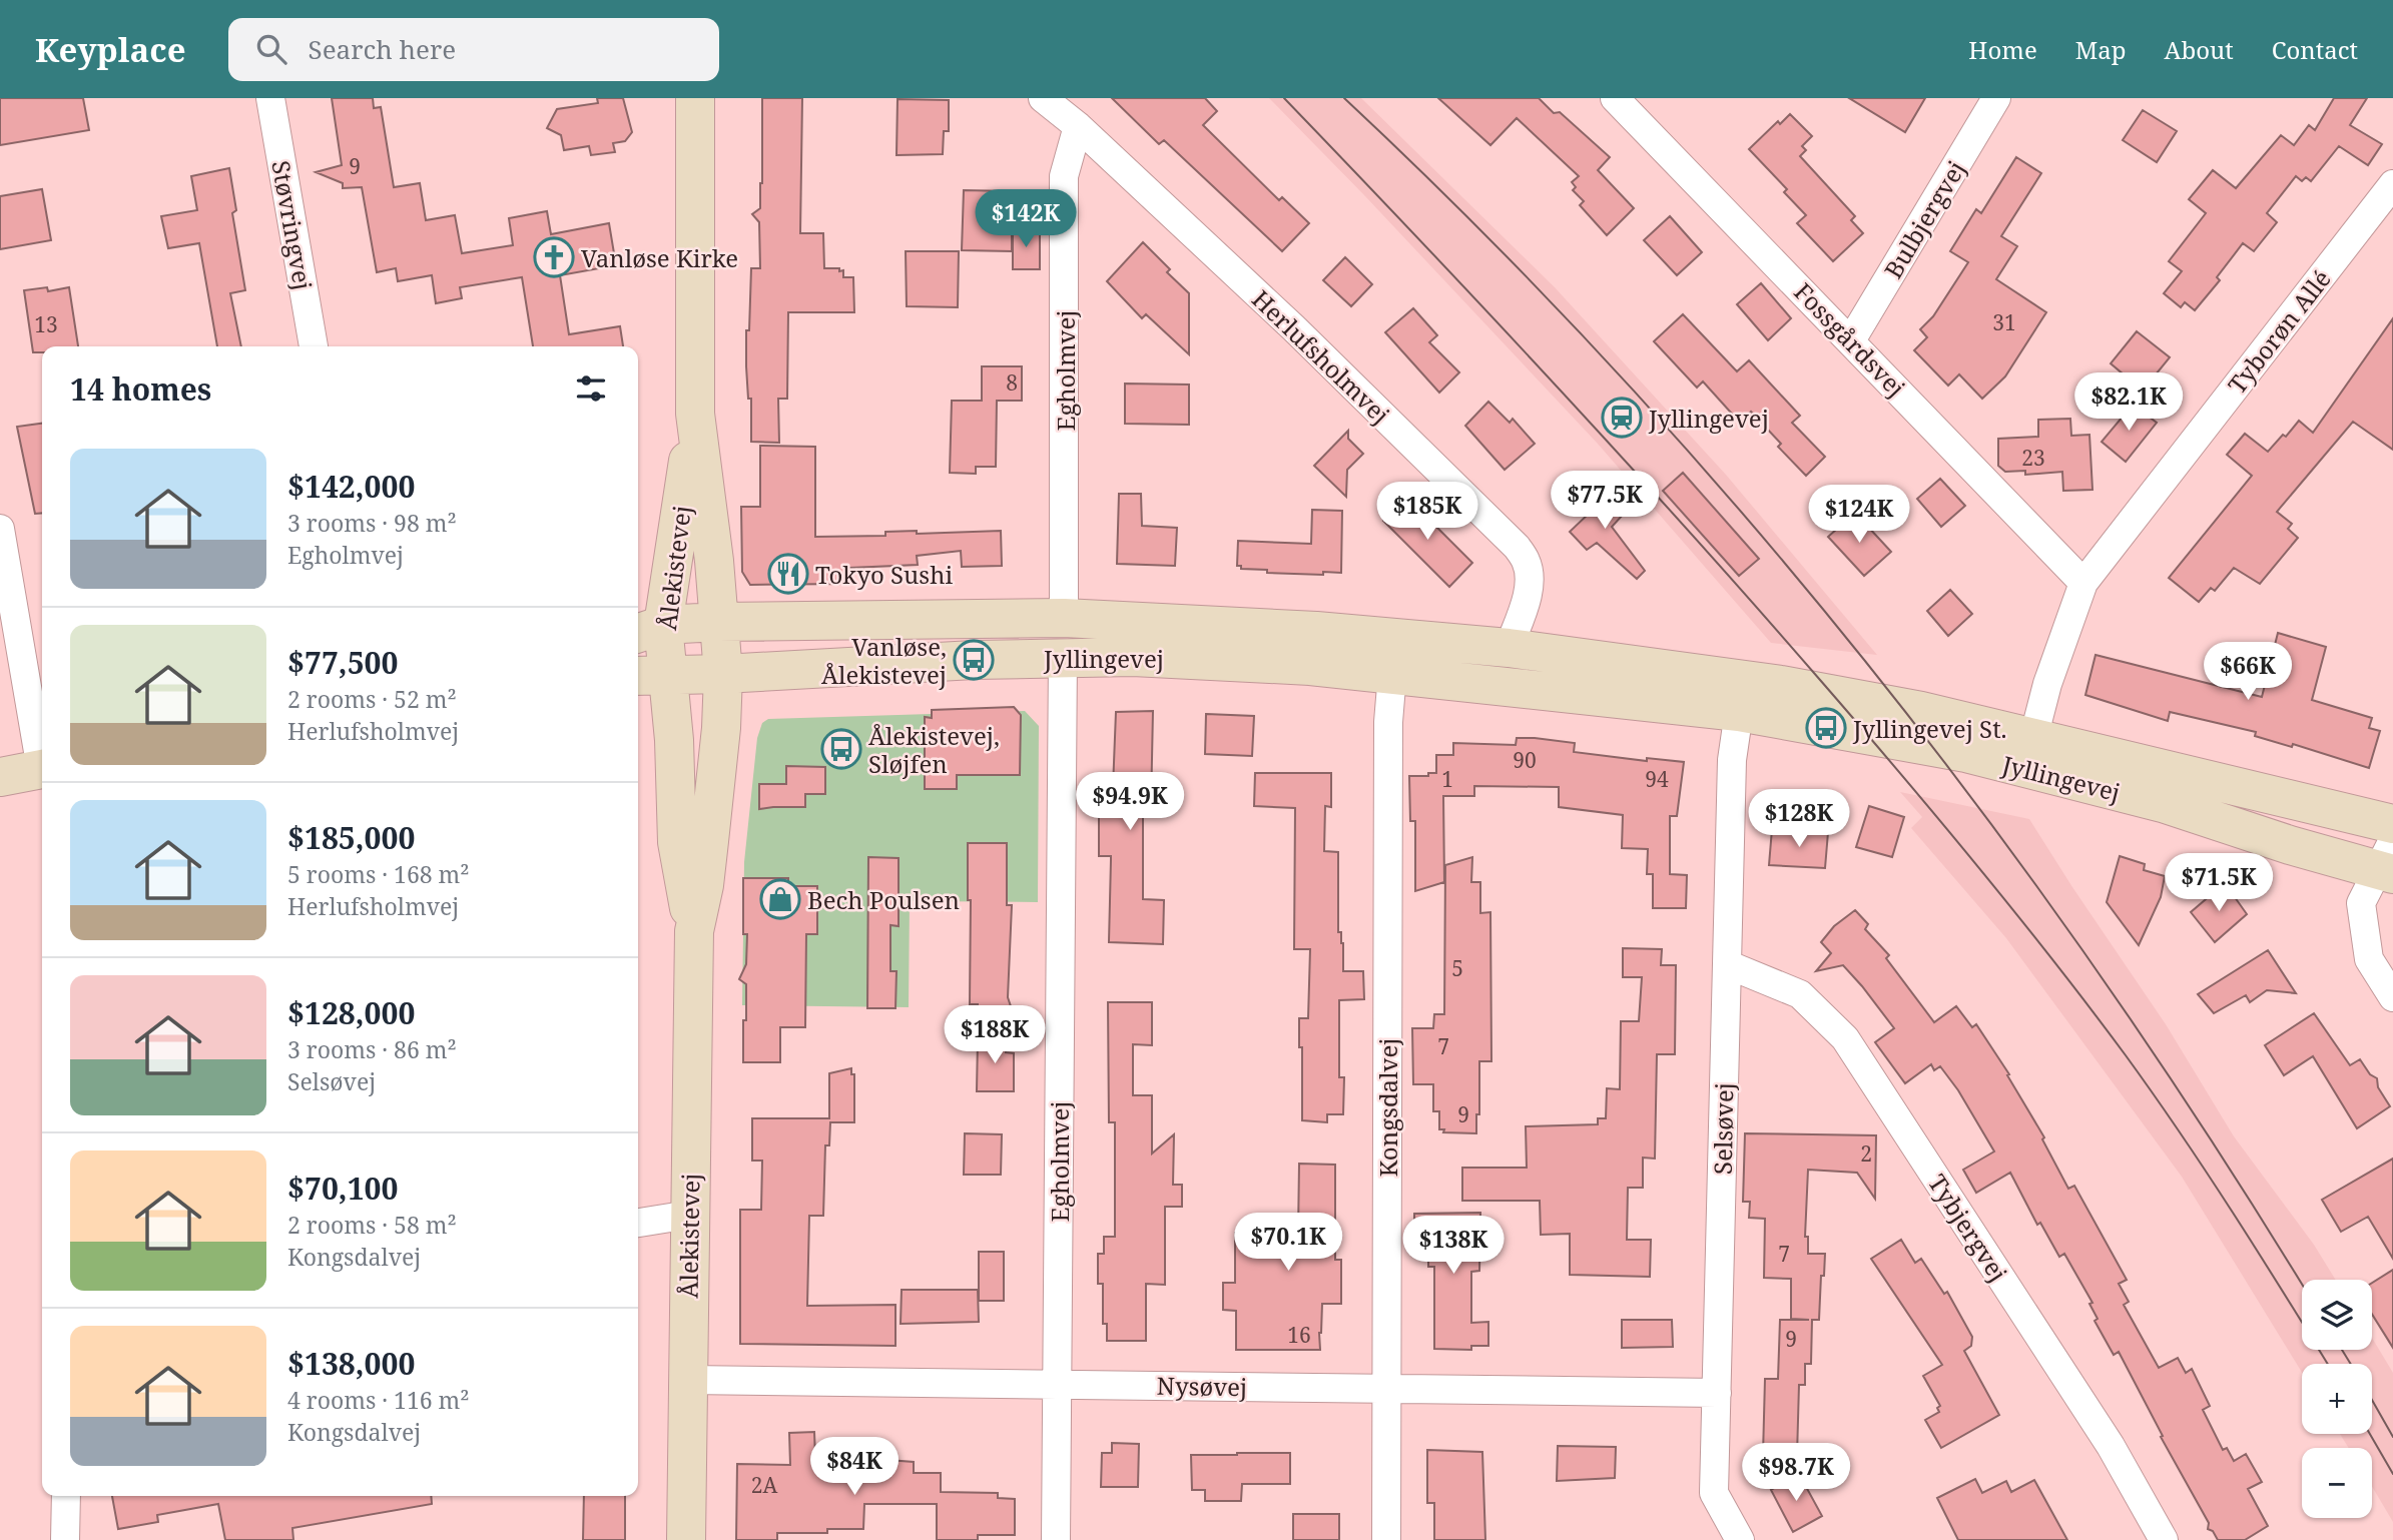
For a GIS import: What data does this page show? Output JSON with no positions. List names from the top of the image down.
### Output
{
  "streets": {
    "street": [
      "Bulbjergvej",
      "Støvringvej",
      "Tyborøn Allé",
      "Fossgårdsvej",
      "Herlufsholmvej",
      "Egholmvej",
      "Ålekistevej",
      "Jyllingevej",
      "Kongsdalvej",
      "Selsøvej",
      "Tybjergvej",
      "Nysøvej"
    ]
  },
  "crossings": [
    ["Bulbjergvej", "Fossgårdsvej"],
    ["Tyborøn Allé", "Fossgårdsvej"],
    ["Tyborøn Allé", "Jyllingevej"],
    ["Herlufsholmvej", "Egholmvej"],
    ["Herlufsholmvej", "Jyllingevej"],
    ["Egholmvej", "Jyllingevej"],
    ["Egholmvej", "Nysøvej"],
    ["Ålekistevej", "Jyllingevej"],
    ["Ålekistevej", "Nysøvej"],
    ["Jyllingevej", "Kongsdalvej"],
    ["Jyllingevej", "Selsøvej"],
    ["Kongsdalvej", "Nysøvej"],
    ["Selsøvej", "Tybjergvej"],
    ["Selsøvej", "Nysøvej"]
  ],
  "places": {
    "church": ["Vanløse Kirke"],
    "station": ["Jyllingevej"],
    "restaurant": ["Tokyo Sushi"],
    "bus stop": ["Vanløse, Ålekistevej", "Jyllingevej St.", "Ålekistevej, Sløjfen"],
    "shop": ["Bech Poulsen"]
  },
  "house_numbers": [
    "9",
    "31",
    "13",
    "8",
    "23",
    "90",
    "1",
    "94",
    "5",
    "7",
    "9",
    "2",
    "7",
    "16",
    "9",
    "2A"
  ],
  "page": {
    "header": "Keyplace",
    "search": "Search here",
    "nav": [
      "Home",
      "Map",
      "About",
      "Contact"
    ],
    "price": [
      "$142K",
      "$82.1K",
      "$77.5K",
      "$185K",
      "$124K",
      "$66K",
      "$94.9K",
      "$128K",
      "$71.5K",
      "$188K",
      "$70.1K",
      "$138K",
      "$84K",
      "$98.7K"
    ],
    "heading": "14 homes",
    "list": [
      {
        "name": "$142,000",
        "note": "3 rooms · 98 m² · Egholmvej"
      },
      {
        "name": "$77,500",
        "note": "2 rooms · 52 m² · Herlufsholmvej"
      },
      {
        "name": "$185,000",
        "note": "5 rooms · 168 m² · Herlufsholmvej"
      },
      {
        "name": "$128,000",
        "note": "3 rooms · 86 m² · Selsøvej"
      },
      {
        "name": "$70,100",
        "note": "2 rooms · 58 m² · Kongsdalvej"
      },
      {
        "name": "$138,000",
        "note": "4 rooms · 116 m² · Kongsdalvej"
      }
    ],
    "map_buttons": ["+", "−"]
  }
}
